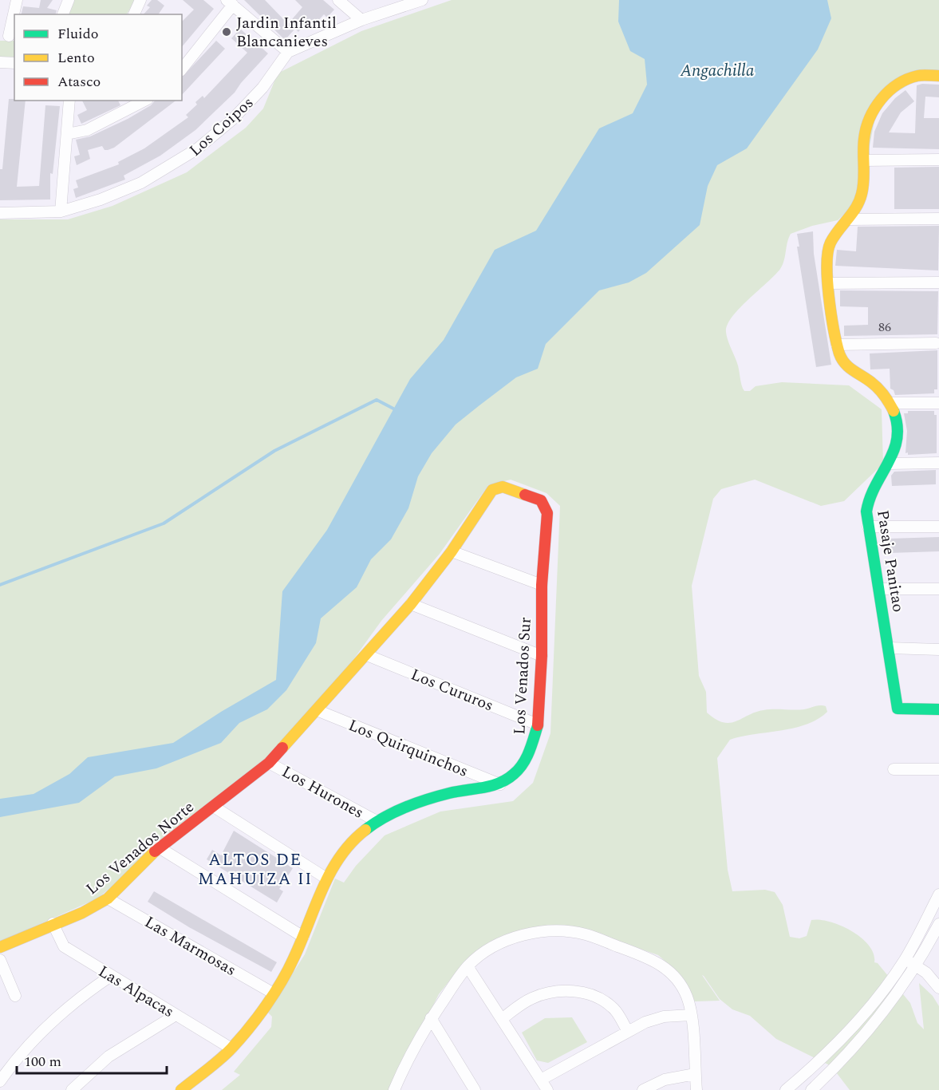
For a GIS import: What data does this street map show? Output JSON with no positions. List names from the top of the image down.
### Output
{
  "streets": {
    "street": [
      "Los Coipos",
      "Pasaje Panitao",
      "Los Venados Sur",
      "Los Cururos",
      "Los Quirquinchos",
      "Los Hurones",
      "Los Venados Norte",
      "Las Marmosas",
      "Las Alpacas"
    ]
  },
  "crossings": [
    ["Los Venados Sur", "Los Cururos"],
    ["Los Venados Sur", "Los Quirquinchos"],
    ["Los Venados Sur", "Los Hurones"],
    ["Los Venados Sur", "Los Venados Norte"],
    ["Los Venados Sur", "Las Marmosas"],
    ["Los Venados Sur", "Las Alpacas"],
    ["Los Hurones", "Los Venados Norte"],
    ["Los Venados Norte", "Las Marmosas"],
    ["Los Venados Norte", "Las Alpacas"]
  ],
  "districts": ["ALTOS DE MAHUIZA II"],
  "water": ["Angachilla"],
  "places": ["Jardin Infantil Blancanieves"],
  "house_numbers": ["86"],
  "legend": ["Fluido", "Lento", "Atasco"],
  "scale_bar": "100 m"
}
